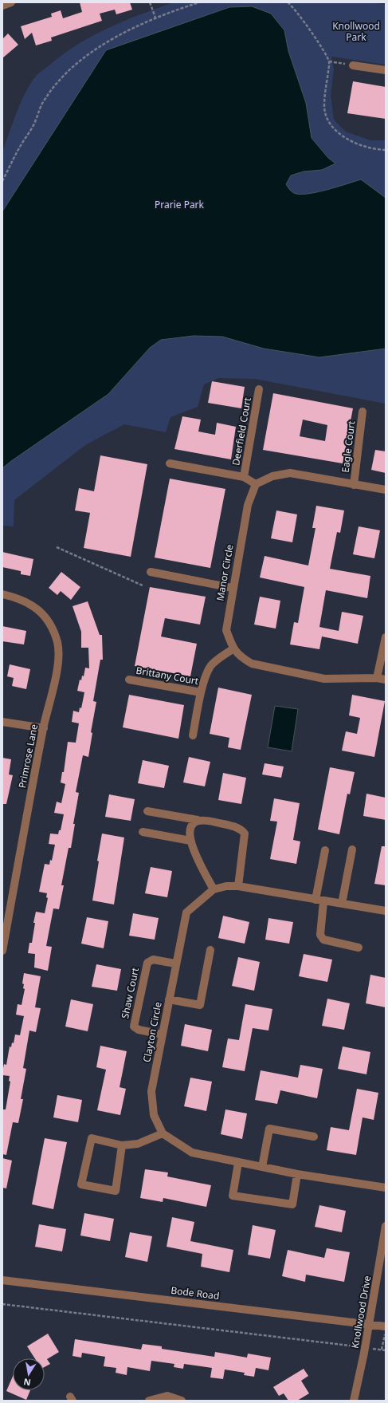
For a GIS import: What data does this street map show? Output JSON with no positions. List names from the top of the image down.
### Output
{
  "streets": {
    "street": [
      "Deerfield Court",
      "Eagle Court",
      "Manor Circle",
      "Brittany Court",
      "Primrose Lane",
      "Shaw Court",
      "Clayton Circle",
      "Bode Road",
      "Knollwood Drive"
    ]
  },
  "crossings": [
    ["Shaw Court", "Clayton Circle"],
    ["Bode Road", "Knollwood Drive"]
  ],
  "parks": ["Knollwood Park", "Prarie Park"],
  "north": "bottom"
}
